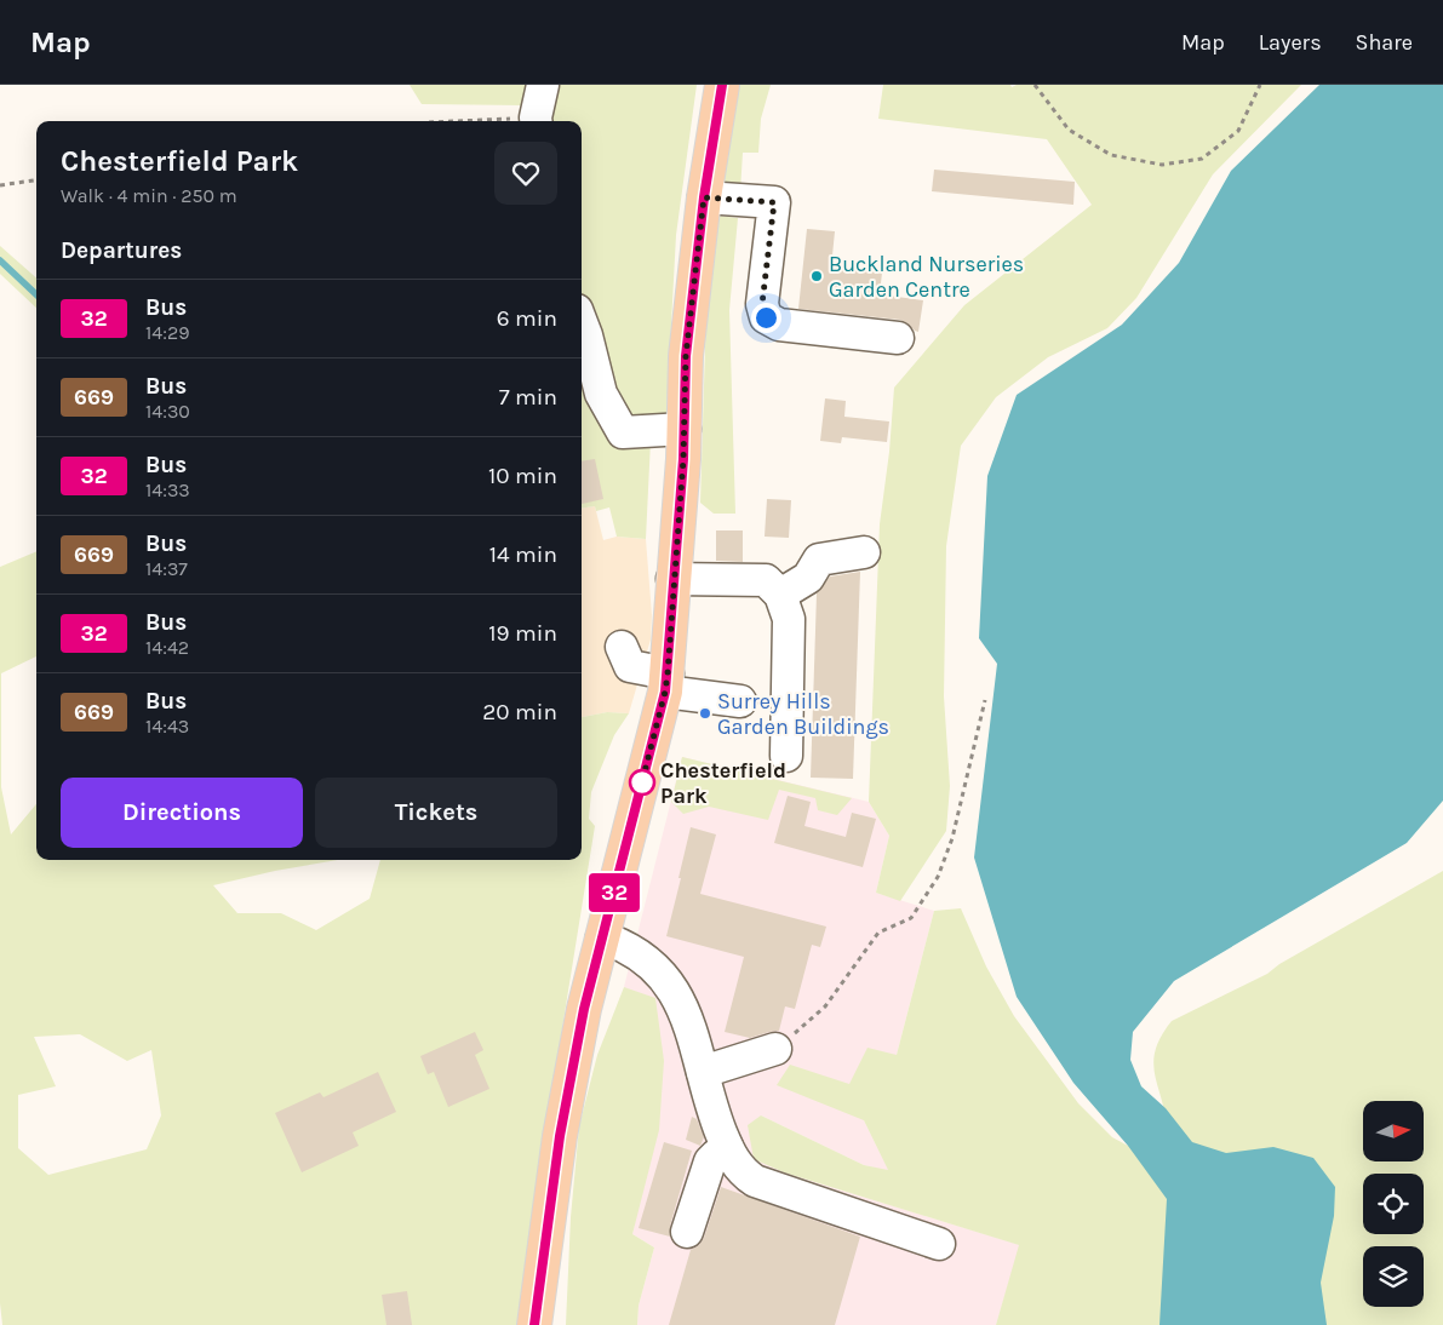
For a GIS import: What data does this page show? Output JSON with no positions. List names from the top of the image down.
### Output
{
  "places": ["Buckland Nurseries Garden Centre", "Surrey Hills Garden Buildings", "Chesterfield Park"],
  "lines": ["bus line 32"],
  "north": "right",
  "page": {
    "header": "Map",
    "nav": ["Map", "Layers", "Share"],
    "on_map": "32",
    "heading": [
      ["Chesterfield Park", "Walk · 4 min · 250 m"],
      "Departures"
    ],
    "list": [
      {
        "mark": "32",
        "name": "Bus",
        "note": "14:29",
        "value": "6 min"
      },
      {
        "mark": "669",
        "name": "Bus",
        "note": "14:30",
        "value": "7 min"
      },
      {
        "mark": "32",
        "name": "Bus",
        "note": "14:33",
        "value": "10 min"
      },
      {
        "mark": "669",
        "name": "Bus",
        "note": "14:37",
        "value": "14 min"
      },
      {
        "mark": "32",
        "name": "Bus",
        "note": "14:42",
        "value": "19 min"
      },
      {
        "mark": "669",
        "name": "Bus",
        "note": "14:43",
        "value": "20 min"
      }
    ],
    "buttons": ["Directions", "Tickets"]
  }
}
